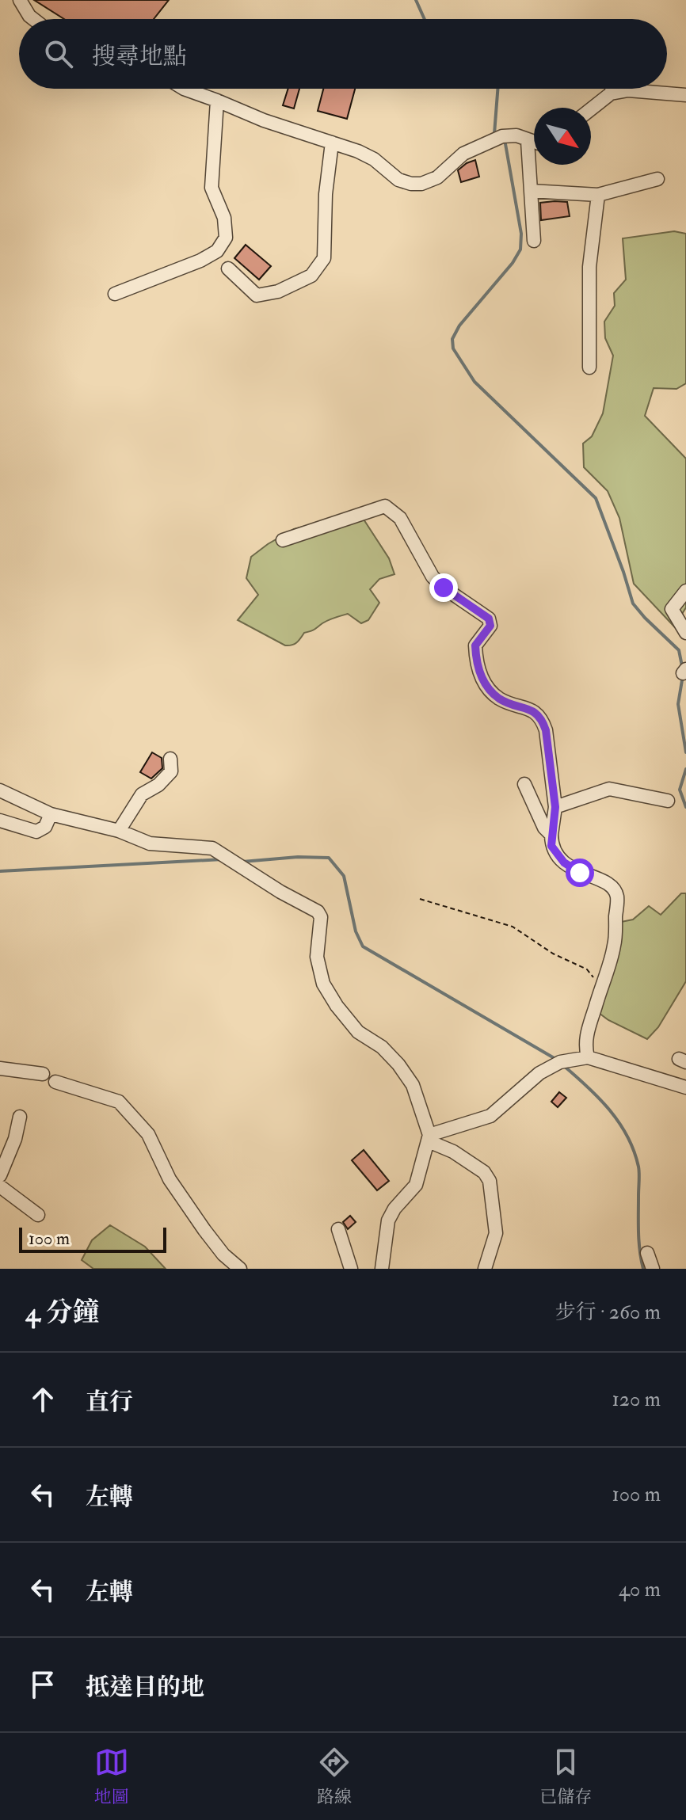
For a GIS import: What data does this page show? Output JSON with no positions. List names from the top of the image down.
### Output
{
  "scale_bar": "100 m",
  "north": "bottom right",
  "page": {
    "search": "搜尋地點",
    "scale": "100 m",
    "heading": ["4 分鐘", "步行 · 260 m"],
    "list": [
      ["直行", "120 m"],
      ["左轉", "100 m"],
      ["左轉", "40 m"],
      "抵達目的地"
    ],
    "nav": ["地圖", "路線", "已儲存"]
  }
}
